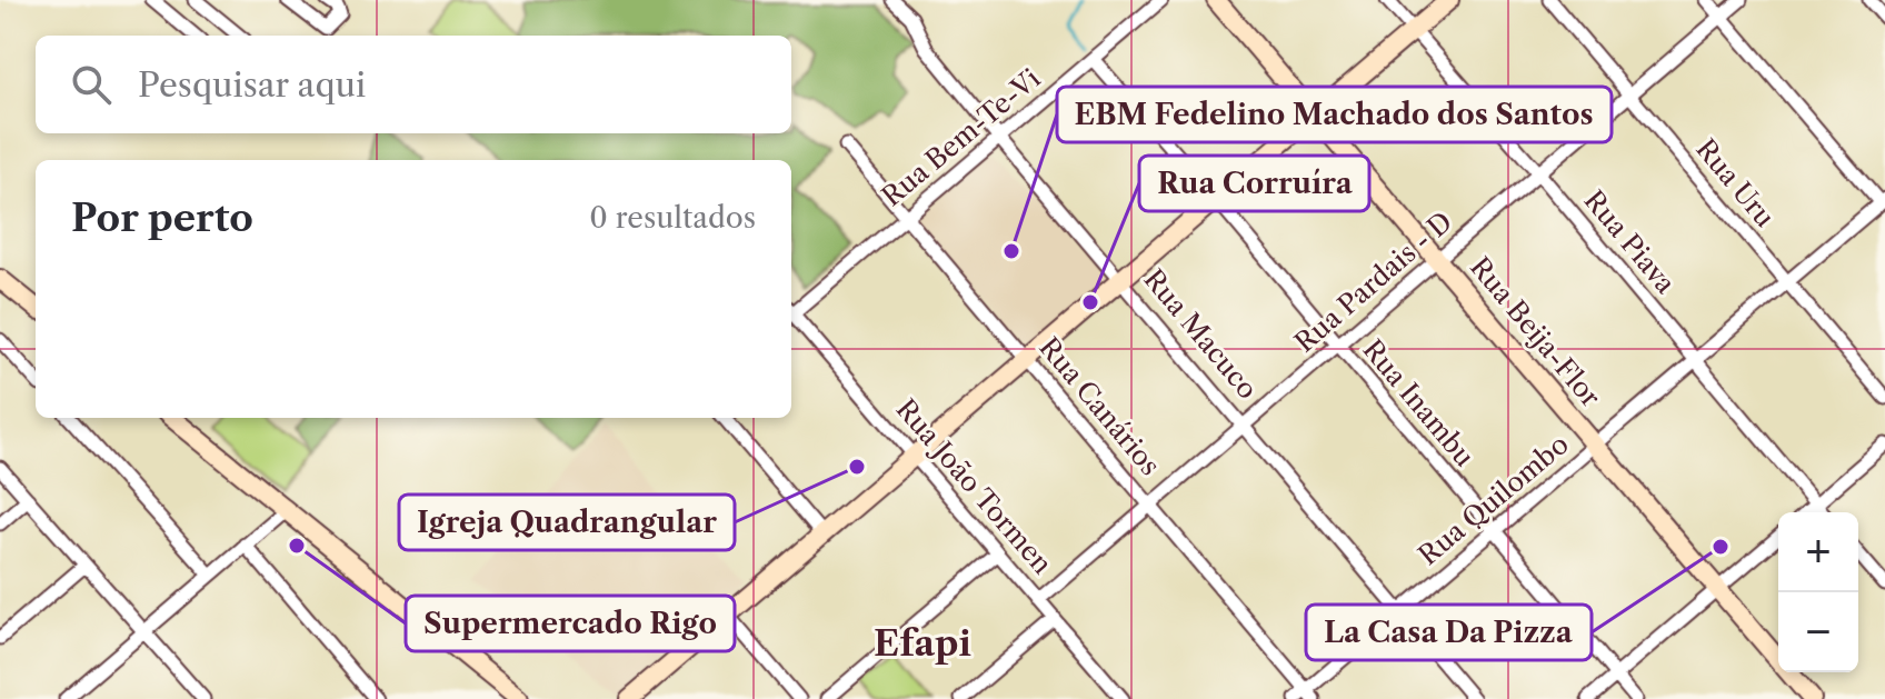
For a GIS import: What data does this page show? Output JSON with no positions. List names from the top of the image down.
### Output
{
  "streets": {
    "street": [
      "Rua Bem-Te-Vi",
      "Rua Uru",
      "Rua Piava",
      "Rua Pardais - D",
      "Rua Beija-Flor",
      "Rua Macuco",
      "Rua Inambu",
      "Rua Canários",
      "Rua João Tormen",
      "Rua Quilombo"
    ]
  },
  "crossings": [
    ["Rua Bem-Te-Vi", "Rua Macuco"],
    ["Rua Bem-Te-Vi", "Rua Inambu"],
    ["Rua Bem-Te-Vi", "Rua Canários"],
    ["Rua Uru", "Rua Pardais - D"],
    ["Rua Uru", "Rua Quilombo"],
    ["Rua Piava", "Rua Pardais - D"],
    ["Rua Piava", "Rua Quilombo"],
    ["Rua Pardais - D", "Rua Beija-Flor"],
    ["Rua Pardais - D", "Rua Macuco"],
    ["Rua Pardais - D", "Rua Inambu"],
    ["Rua Pardais - D", "Rua Canários"],
    ["Rua Pardais - D", "Rua João Tormen"],
    ["Rua Beija-Flor", "Rua Quilombo"],
    ["Rua Macuco", "Rua Quilombo"],
    ["Rua Inambu", "Rua Quilombo"],
    ["Rua Canários", "Rua Quilombo"]
  ],
  "districts": ["Efapi"],
  "places": [
    "EBM Fedelino Machado dos Santos",
    "Rua Corruíra",
    "Igreja Quadrangular",
    "Supermercado Rigo",
    "La Casa Da Pizza"
  ],
  "page": {
    "search": "Pesquisar aqui",
    "heading": ["Por perto", "0 resultados"],
    "map_buttons": ["+", "−"]
  }
}
